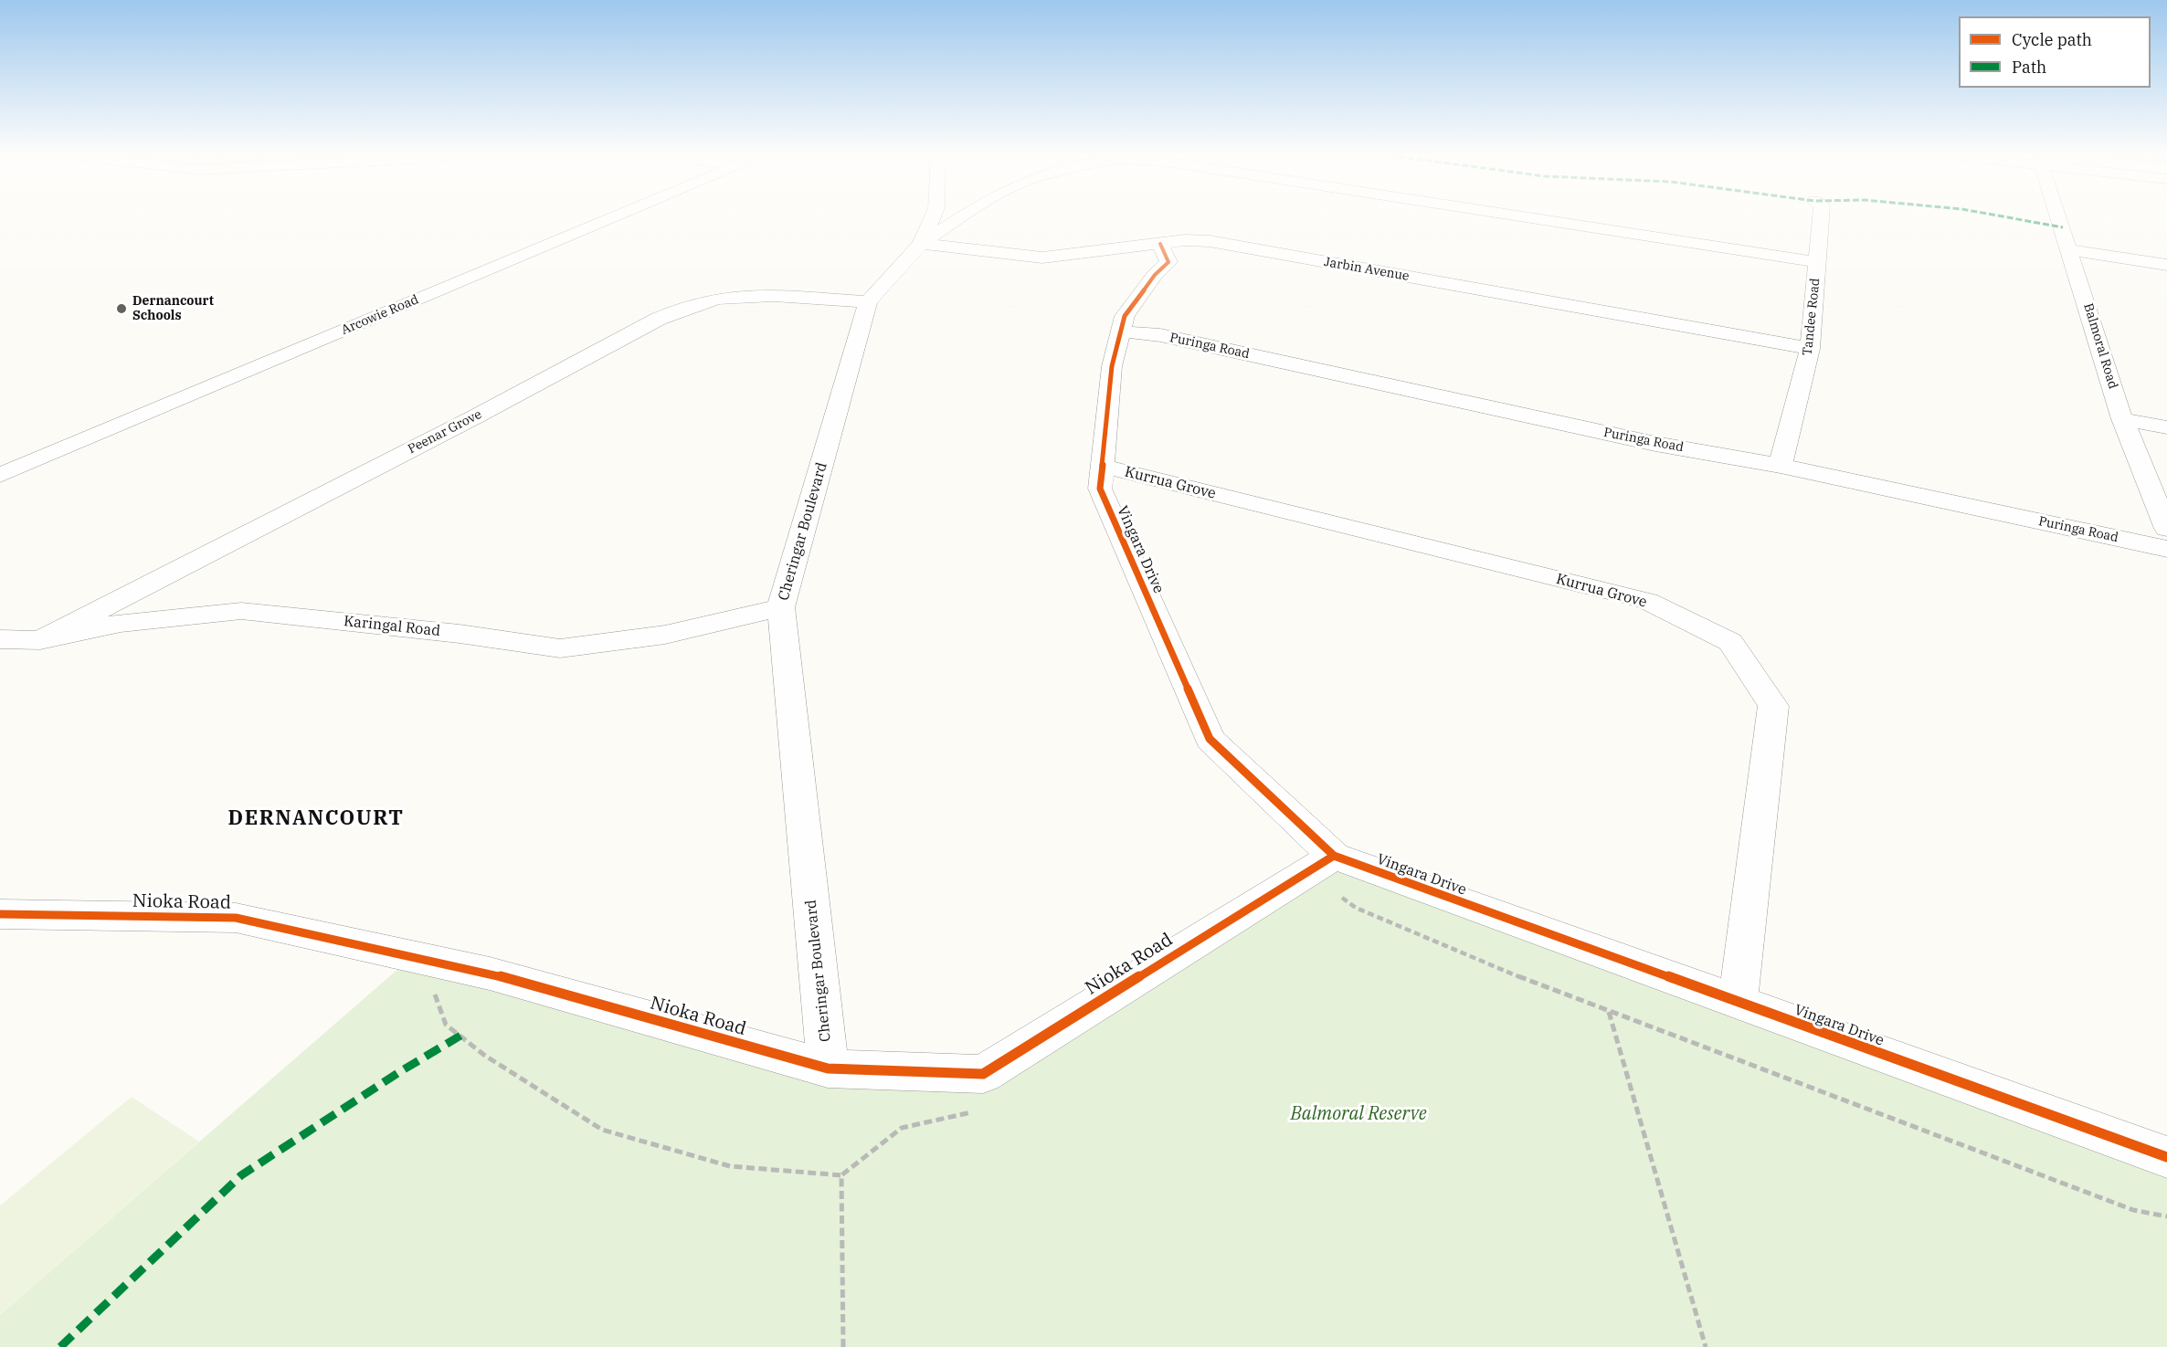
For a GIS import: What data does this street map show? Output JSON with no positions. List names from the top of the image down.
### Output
{
  "streets": {
    "street": [
      "Jarbin Avenue",
      "Arcowie Road",
      "Tandee Road",
      "Puringa Road",
      "Balmoral Road",
      "Peenar Grove",
      "Kurrua Grove",
      "Cheringar Boulevard",
      "Vingara Drive",
      "Karingal Road",
      "Nioka Road"
    ]
  },
  "crossings": [
    ["Jarbin Avenue", "Tandee Road"],
    ["Jarbin Avenue", "Cheringar Boulevard"],
    ["Jarbin Avenue", "Vingara Drive"],
    ["Tandee Road", "Puringa Road"],
    ["Tandee Road", "Cheringar Boulevard"],
    ["Puringa Road", "Vingara Drive"],
    ["Peenar Grove", "Cheringar Boulevard"],
    ["Peenar Grove", "Karingal Road"],
    ["Kurrua Grove", "Vingara Drive"],
    ["Cheringar Boulevard", "Karingal Road"],
    ["Cheringar Boulevard", "Nioka Road"],
    ["Vingara Drive", "Nioka Road"]
  ],
  "districts": ["DERNANCOURT"],
  "parks": ["Balmoral Reserve"],
  "places": ["Dernancourt Schools"],
  "legend": ["Cycle path", "Path"]
}
